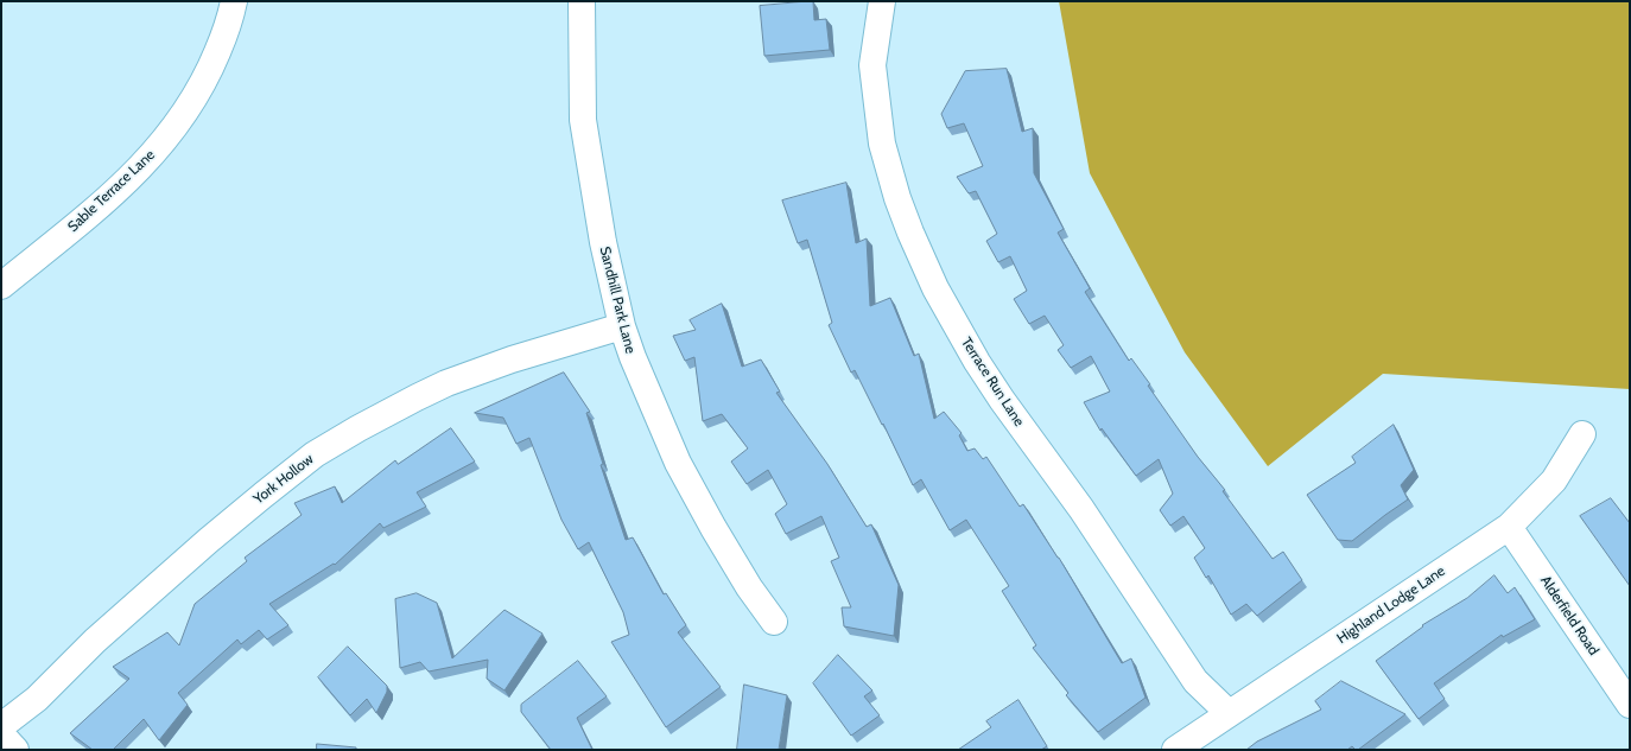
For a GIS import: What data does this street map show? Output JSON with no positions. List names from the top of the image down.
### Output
{
  "streets": {
    "street": [
      "Sable Terrace Lane",
      "Sandhill Park Lane",
      "Terrace Run Lane",
      "York Hollow",
      "Highland Lodge Lane",
      "Alderfield Road"
    ]
  },
  "crossings": [
    ["Sandhill Park Lane", "York Hollow"],
    ["Terrace Run Lane", "Highland Lodge Lane"],
    ["Highland Lodge Lane", "Alderfield Road"]
  ]
}
